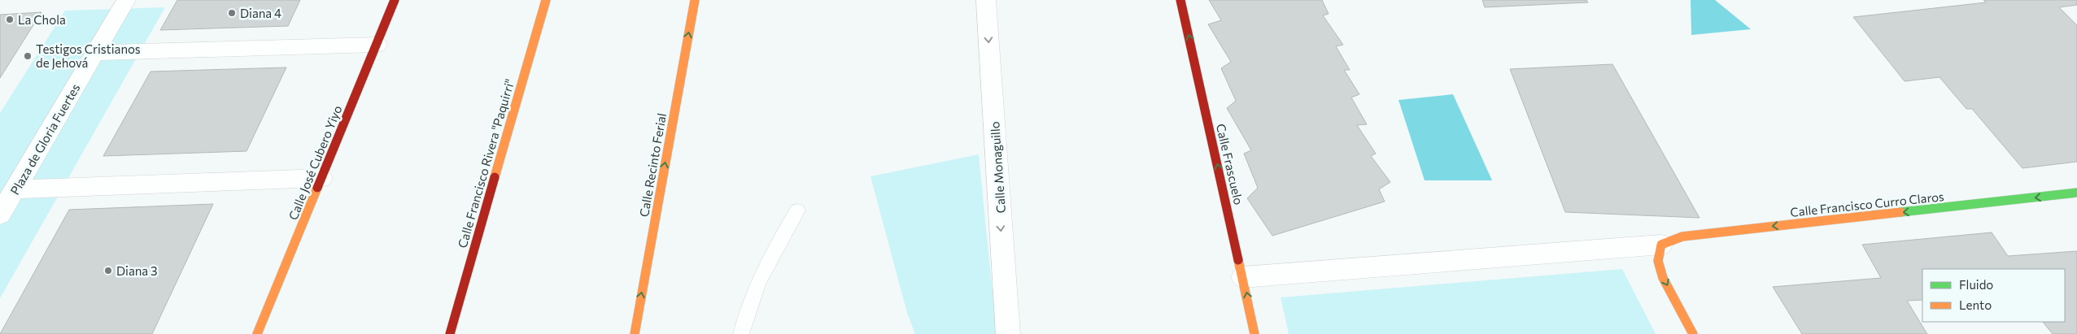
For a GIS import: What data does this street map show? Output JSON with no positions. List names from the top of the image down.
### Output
{
  "streets": {
    "street": [
      "Plaza de Gloria Fuertes",
      "Calle José Cubero Yiyo",
      "Calle Francisco Rivera \"Paquirri\"",
      "Calle Frascuelo",
      "Calle Recinto Ferial",
      "Calle Monaguillo",
      "Calle Francisco Curro Claros"
    ]
  },
  "one_way": [
    "Calle Frascuelo",
    "Calle Recinto Ferial",
    "Calle Monaguillo",
    "Calle Francisco Curro Claros"
  ],
  "places": [
    "Diana 4",
    "La Chola",
    "Testigos Cristianos de Jehová",
    "Diana 3"
  ],
  "legend": ["Fluido", "Lento"]
}
